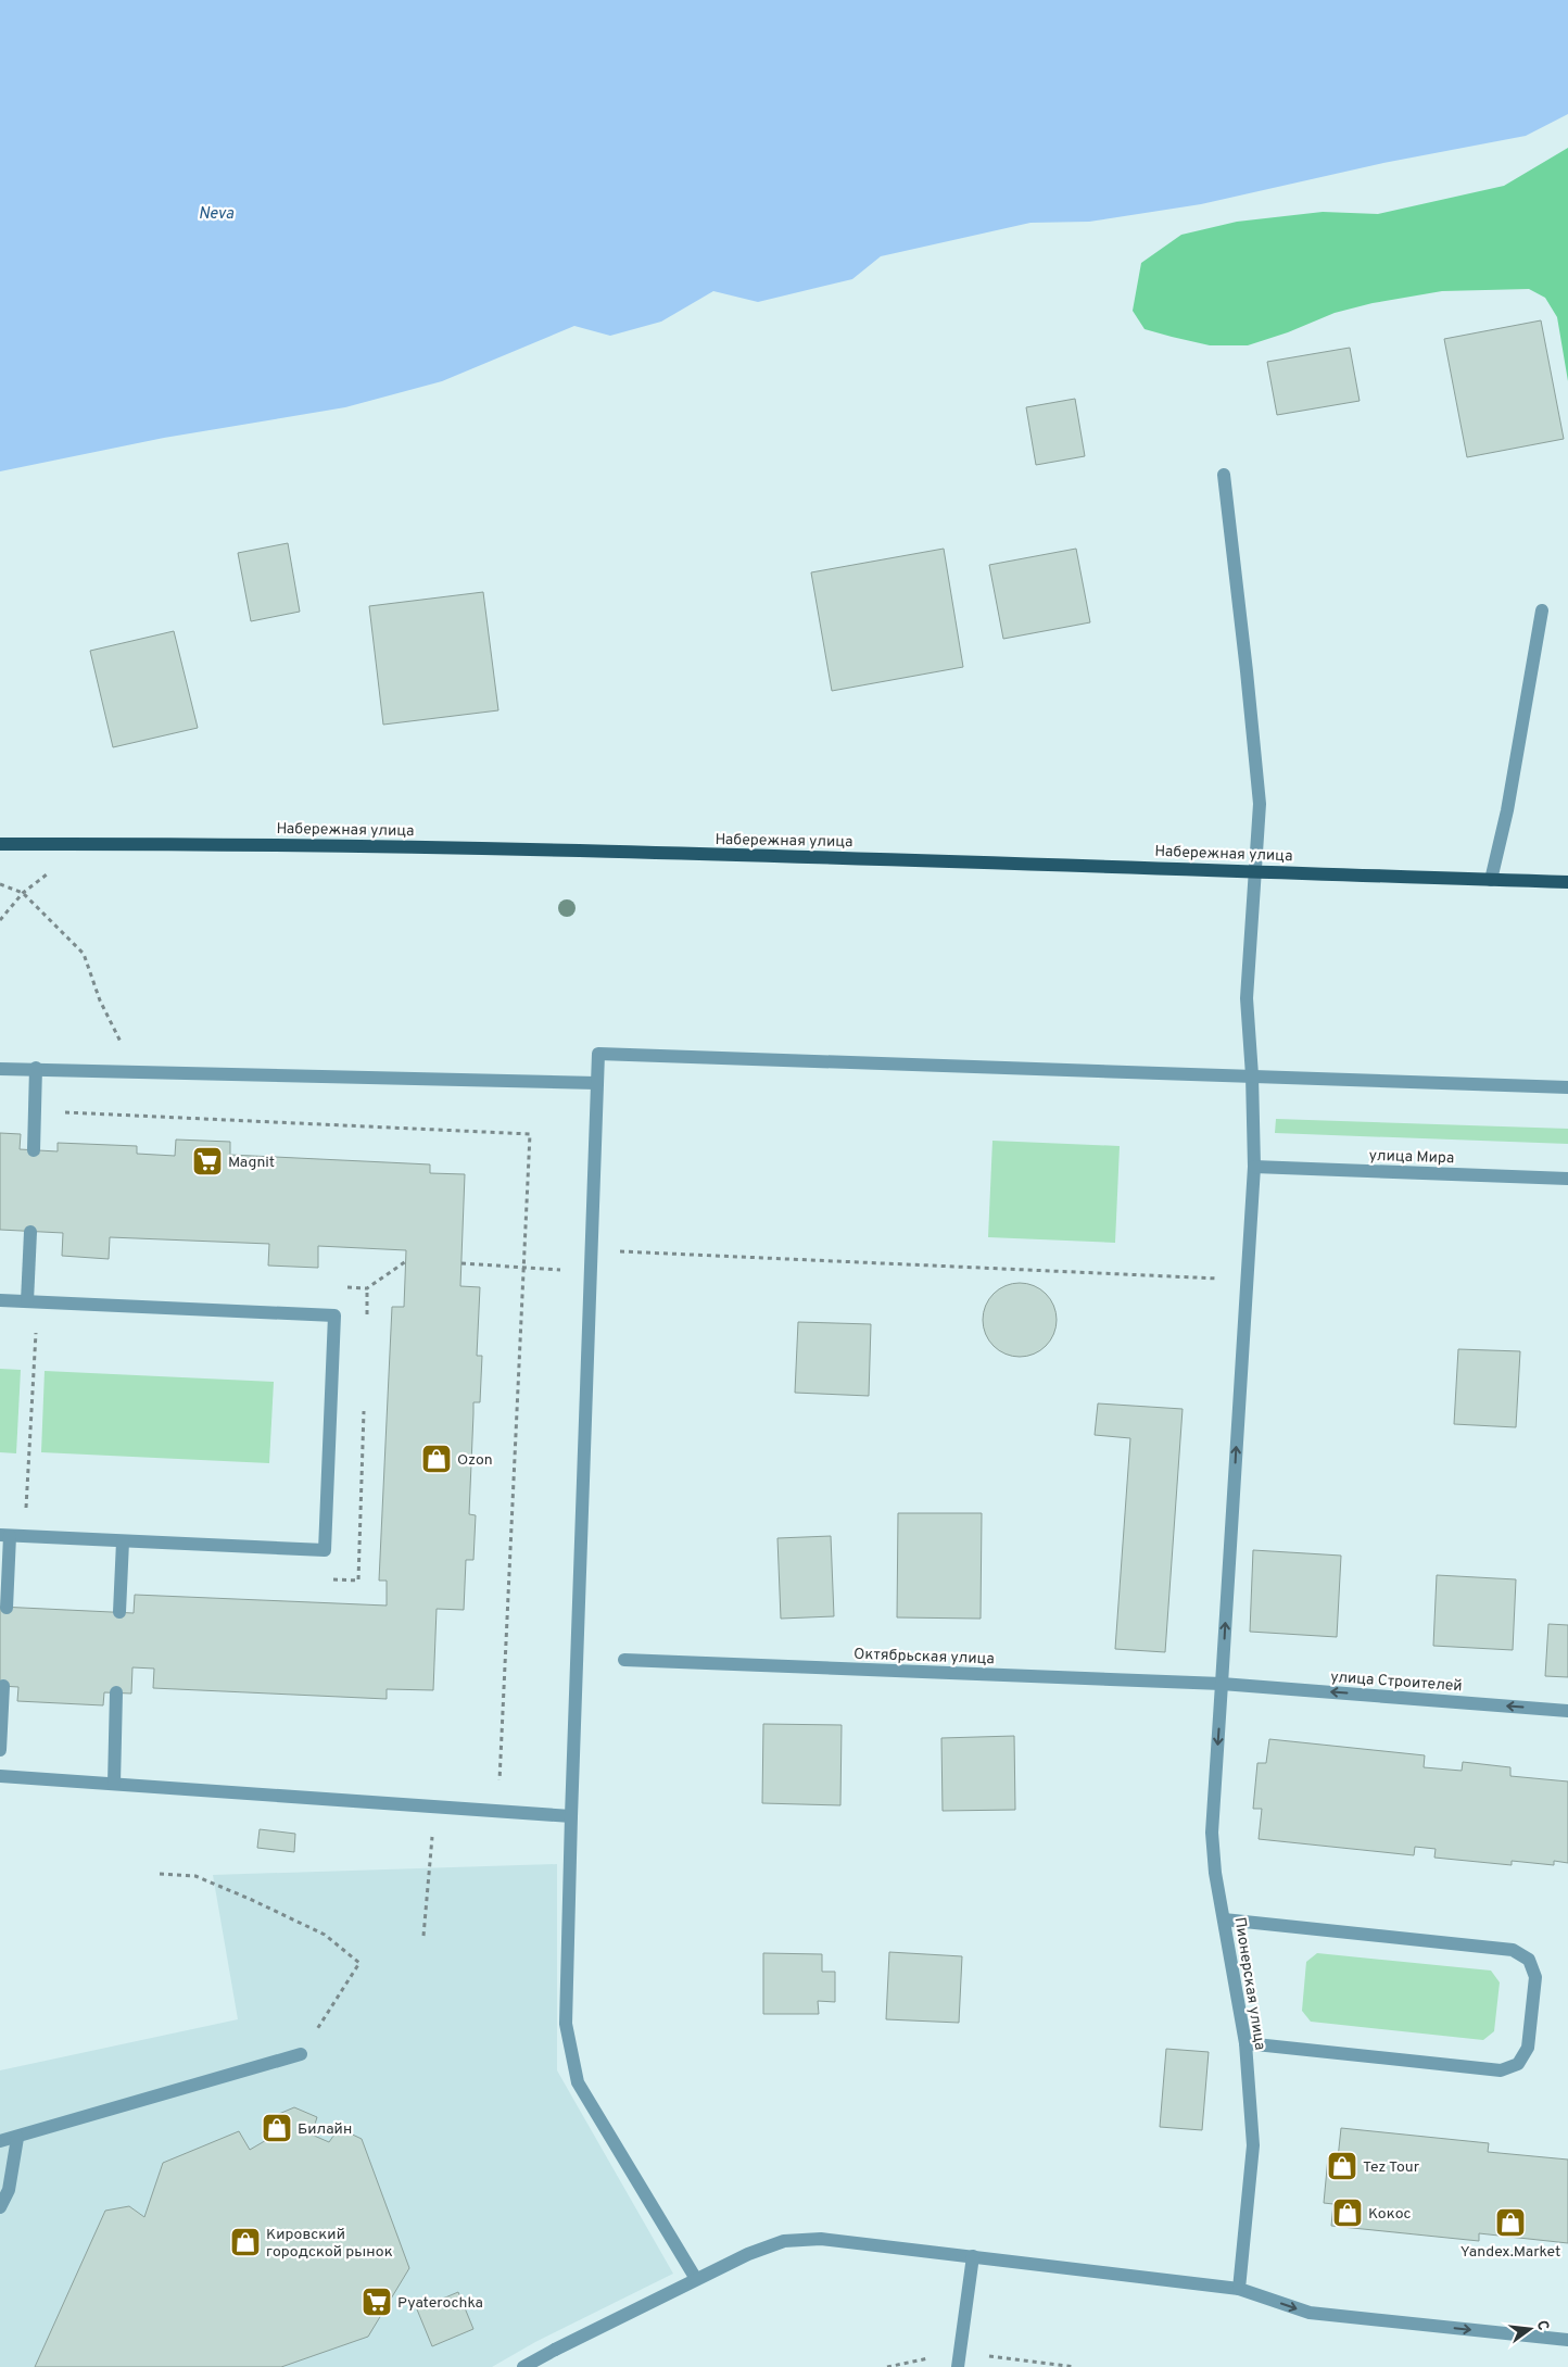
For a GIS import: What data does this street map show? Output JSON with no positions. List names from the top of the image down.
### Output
{
  "streets": {
    "main road": ["Набережная улица"],
    "street": [
      "улица Мира",
      "Октябрьская улица",
      "улица Строителей",
      "Пионерская улица"
    ]
  },
  "crossings": [
    ["Набережная улица", "Пионерская улица"],
    ["улица Мира", "Пионерская улица"],
    ["Октябрьская улица", "улица Строителей"],
    ["Октябрьская улица", "Пионерская улица"],
    ["улица Строителей", "Пионерская улица"]
  ],
  "one_way": ["улица Строителей"],
  "water": ["Neva"],
  "places": {
    "supermarket": ["Magnit", "Pyaterochka"],
    "shop": [
      "Ozon",
      "Билайн",
      "Tez Tour",
      "Кокос",
      "Yandex.Market",
      "Кировский городской рынок"
    ]
  },
  "north": "right"
}
